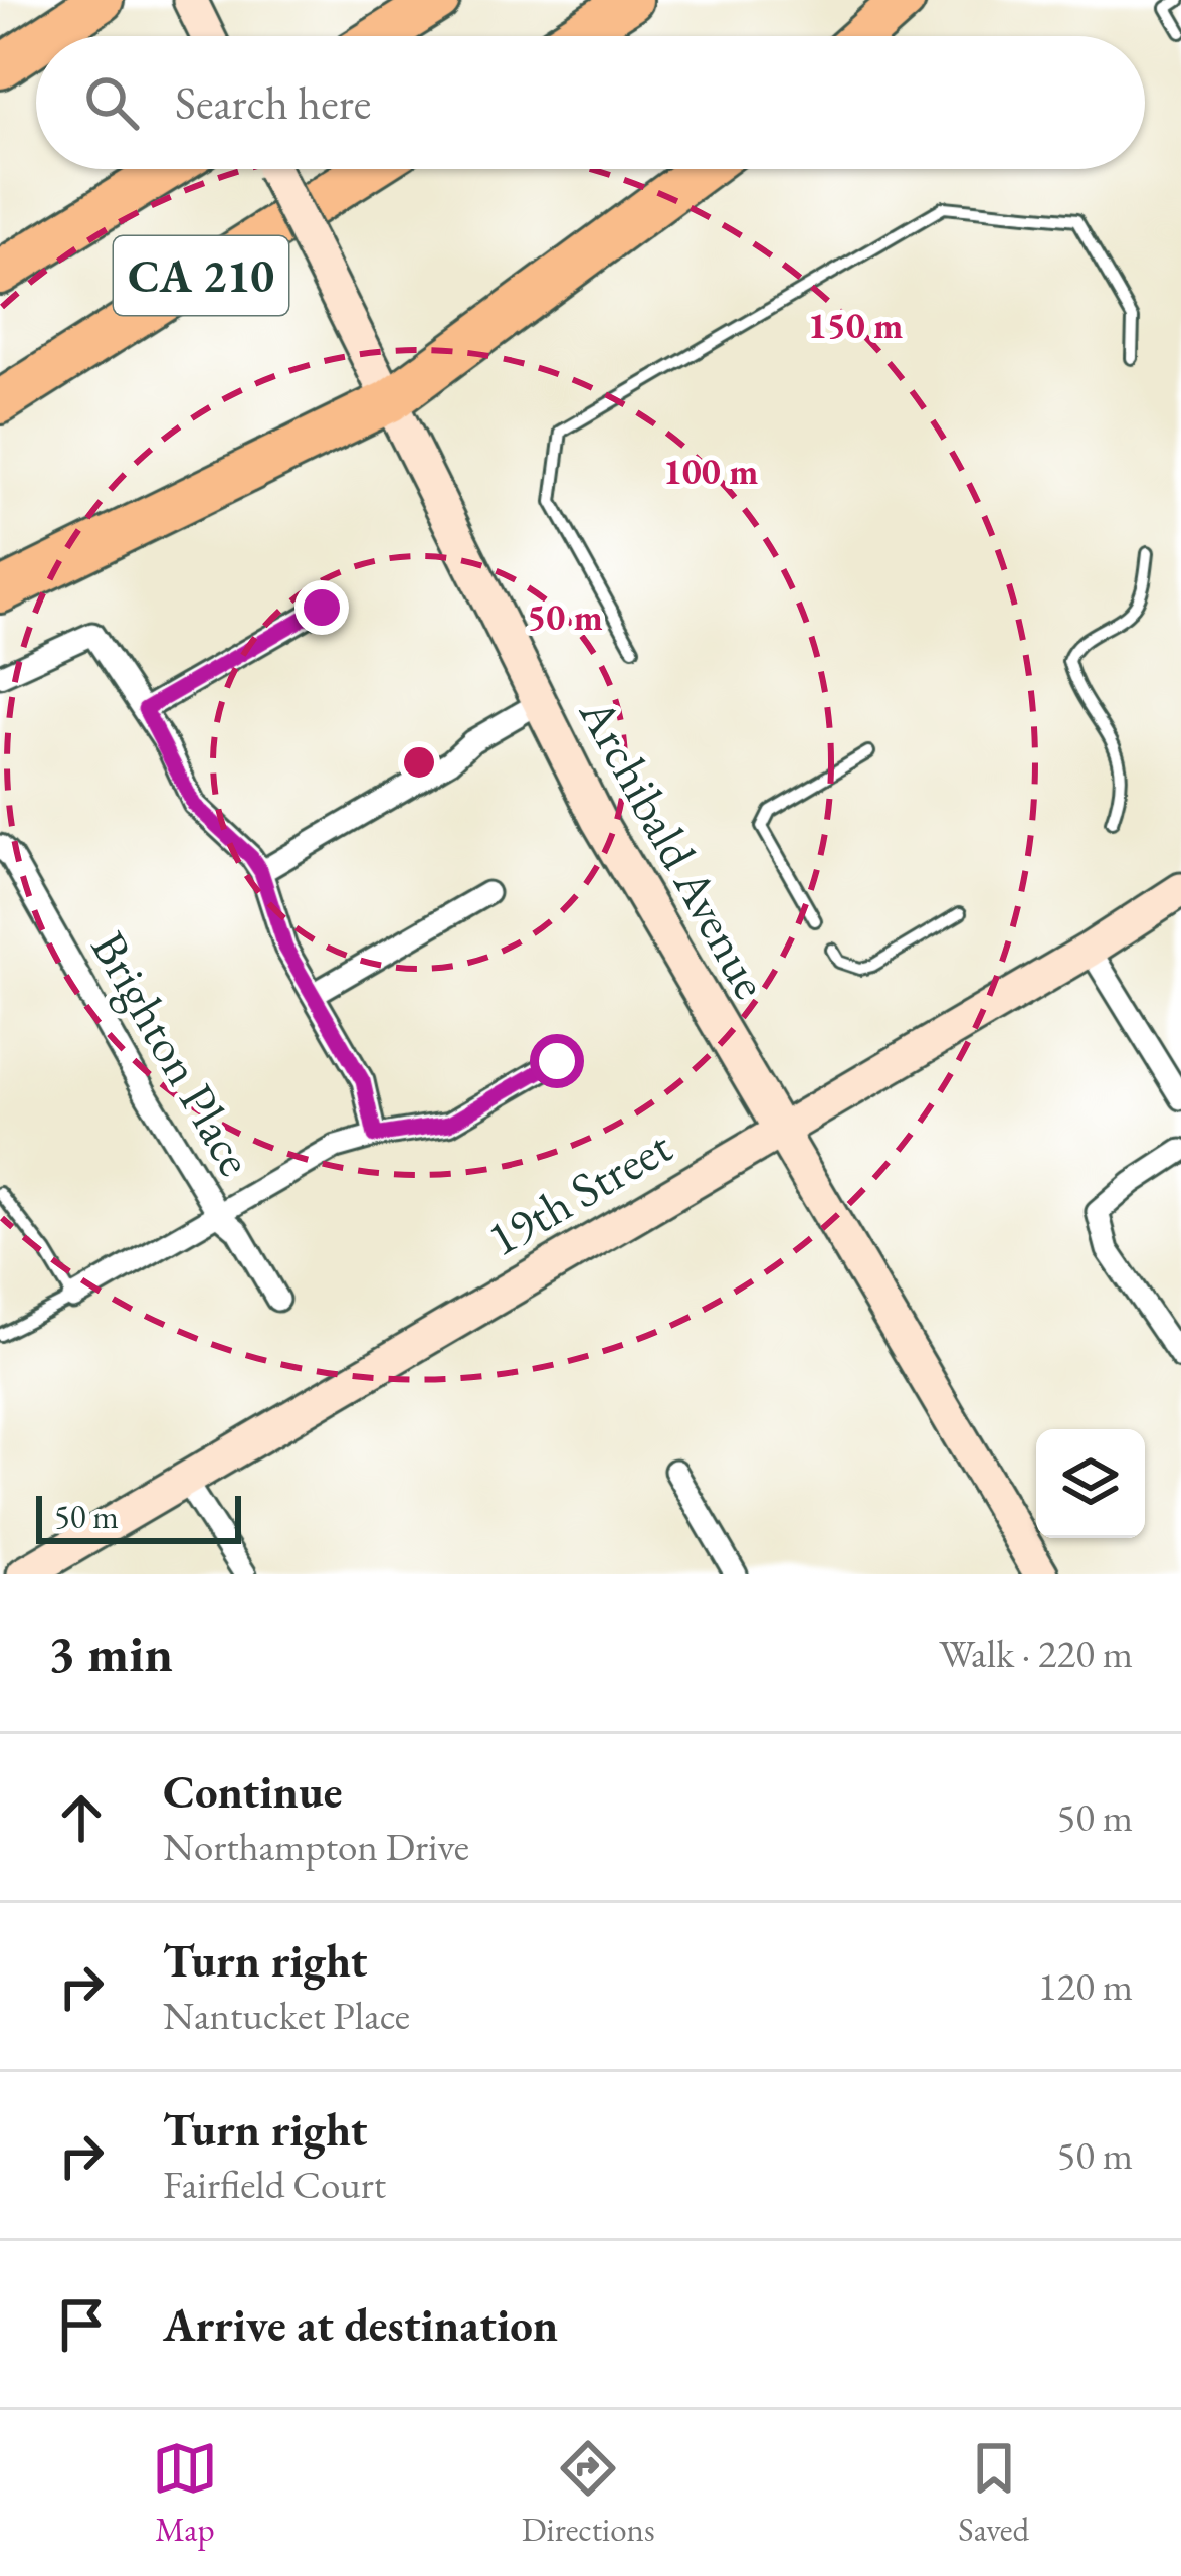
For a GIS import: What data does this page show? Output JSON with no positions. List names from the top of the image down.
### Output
{
  "streets": {
    "highway": ["CA 210"],
    "main road": ["Archibald Avenue", "19th Street"],
    "street": ["Brighton Place"]
  },
  "crossings": [
    ["Archibald Avenue", "19th Street"]
  ],
  "scale_bar": "50 m",
  "page": {
    "search": "Search here",
    "scale": "50 m",
    "heading": ["3 min", "Walk · 220 m"],
    "list": [
      ["Continue", "Northampton Drive", "50 m"],
      ["Turn right", "Nantucket Place", "120 m"],
      ["Turn right", "Fairfield Court", "50 m"],
      "Arrive at destination"
    ],
    "nav": ["Map", "Directions", "Saved"]
  },
  "rings": ["150 m", "100 m", "50 m"]
}
